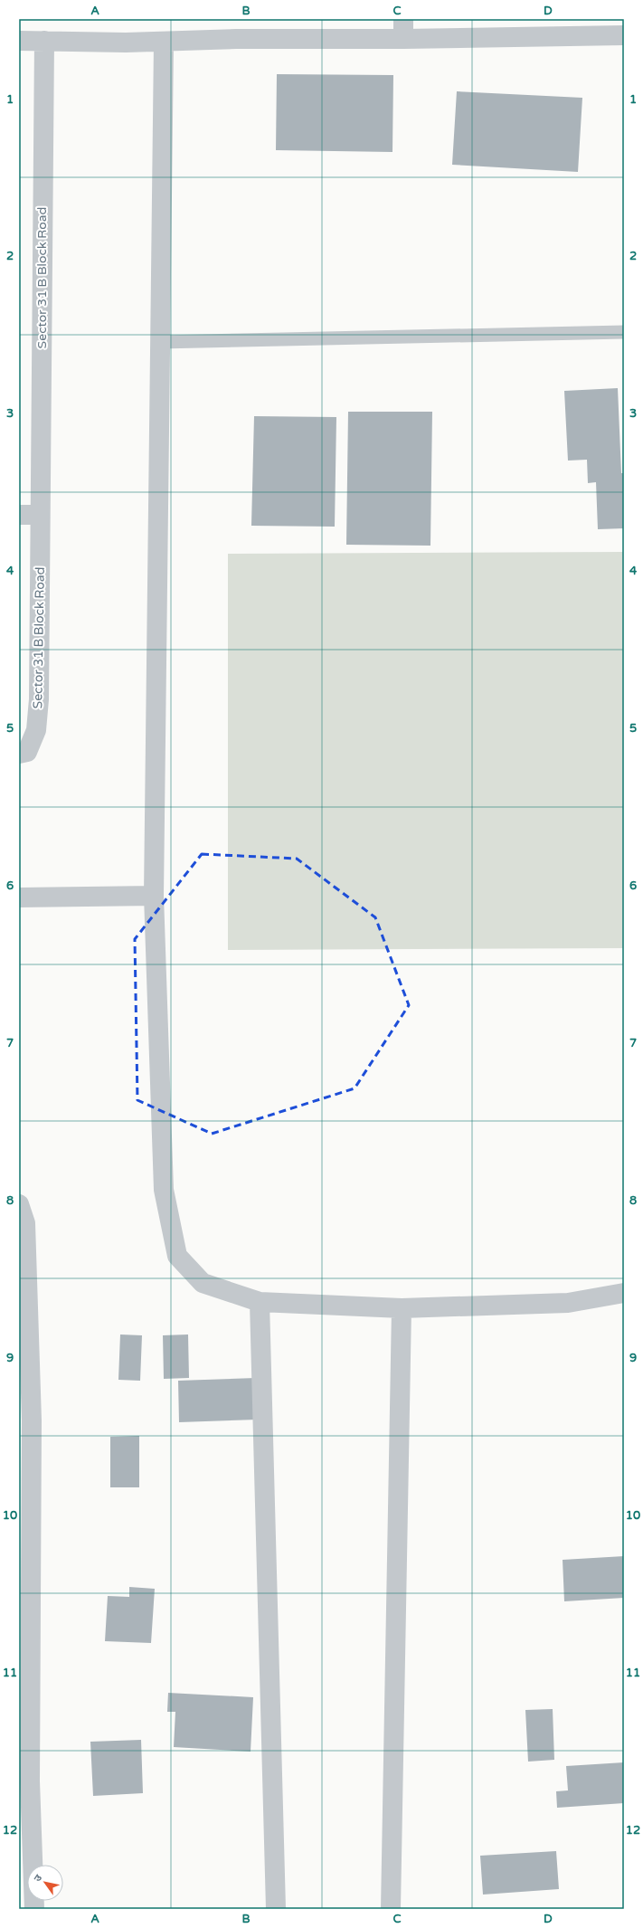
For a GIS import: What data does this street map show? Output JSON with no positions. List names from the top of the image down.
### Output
{
  "streets": {
    "street": ["Sector 31 B Block Road"]
  },
  "north": "top left",
  "grid": {
    "columns": [
      "A",
      "B",
      "C",
      "D"
    ],
    "rows": [
      "1",
      "2",
      "3",
      "4",
      "5",
      "6",
      "7",
      "8",
      "9",
      "10",
      "11",
      "12"
    ]
  }
}
